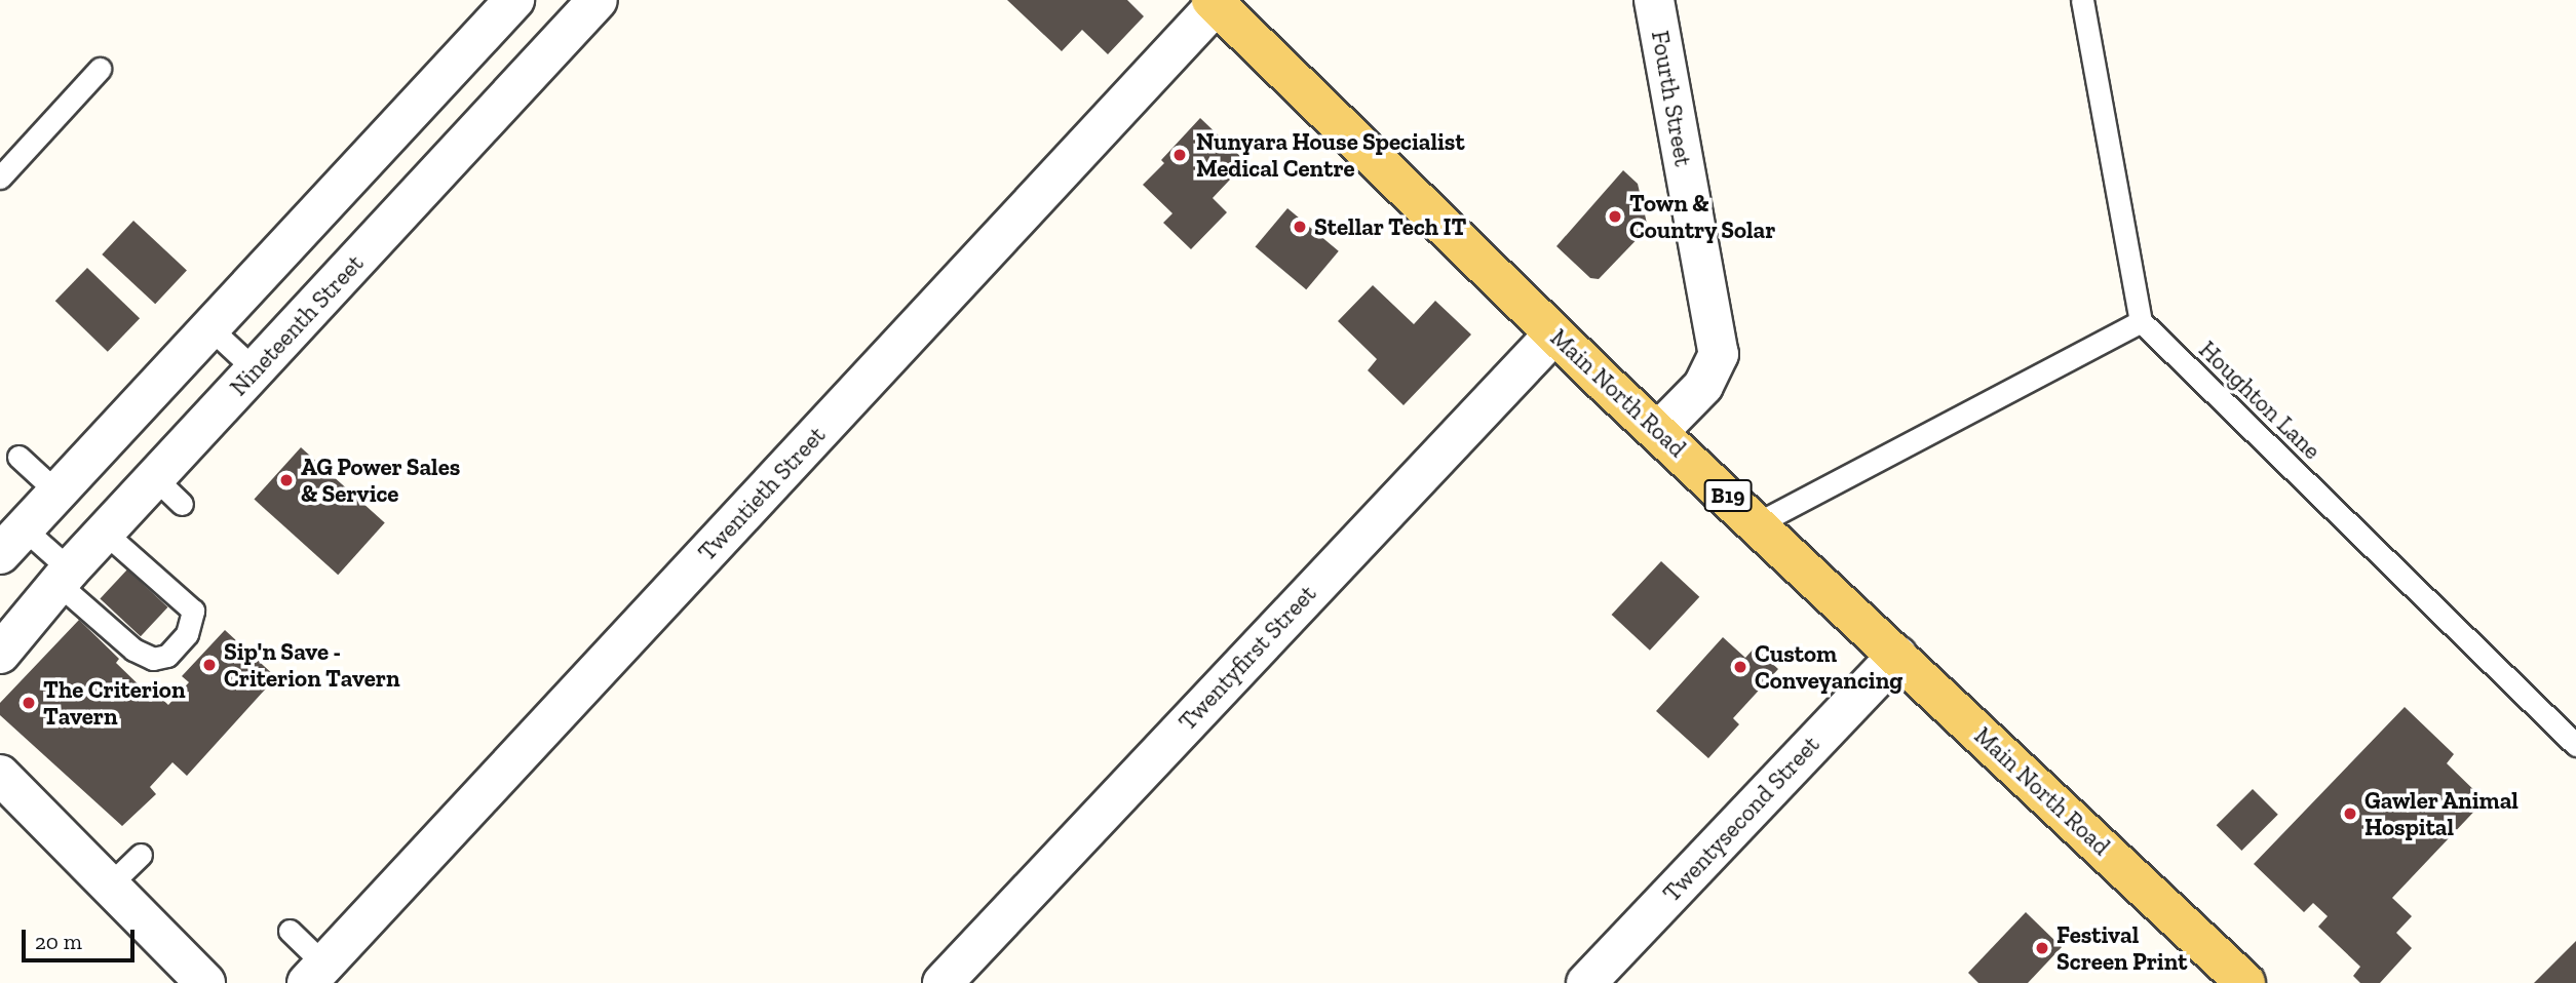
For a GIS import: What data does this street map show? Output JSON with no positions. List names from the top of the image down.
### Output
{
  "streets": {
    "main road": ["Main North Road", "B19"],
    "street": [
      "Fourth Street",
      "Nineteenth Street",
      "Twentieth Street",
      "Twentyfirst Street",
      "Twentysecond Street"
    ],
    "lane": ["Houghton Lane"]
  },
  "crossings": [
    ["Fourth Street", "Main North Road"],
    ["Main North Road", "Twentieth Street"],
    ["Main North Road", "Twentyfirst Street"],
    ["Main North Road", "Twentysecond Street"]
  ],
  "places": [
    "Nunyara House Specialist Medical Centre",
    "Town & Country Solar",
    "Stellar Tech IT",
    "AG Power Sales & Service",
    "Sip'n Save - Criterion Tavern",
    "Custom Conveyancing",
    "The Criterion Tavern",
    "Gawler Animal Hospital",
    "Festival Screen Print"
  ],
  "scale_bar": "20 m"
}
